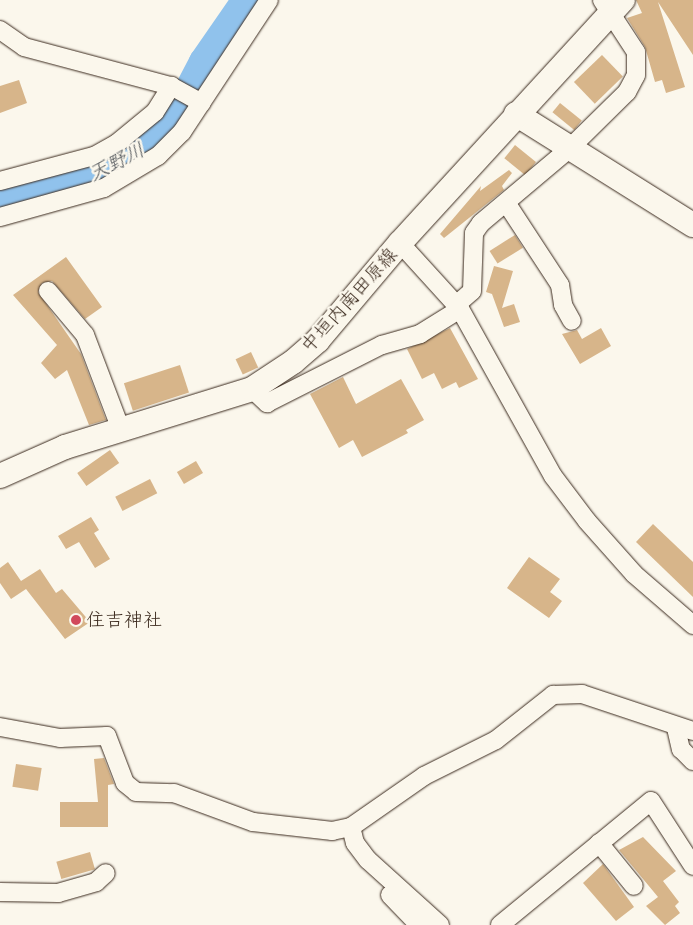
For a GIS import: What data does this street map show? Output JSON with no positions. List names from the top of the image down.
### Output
{
  "streets": {
    "main road": ["中垣内南田原線"]
  },
  "water": ["天野川"],
  "places": ["住吉神社"]
}
